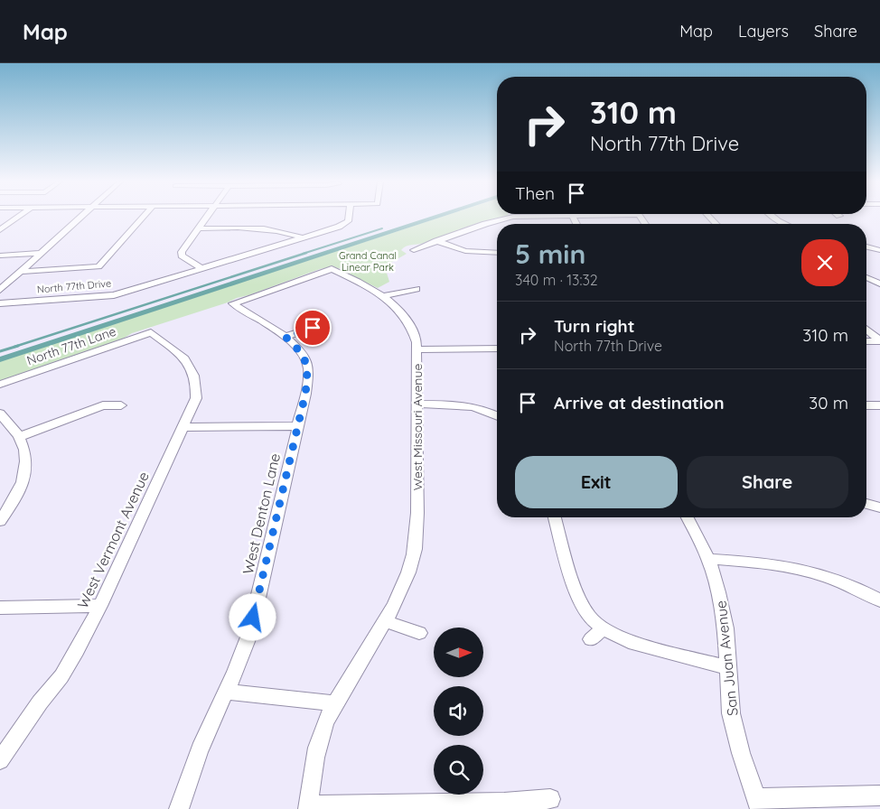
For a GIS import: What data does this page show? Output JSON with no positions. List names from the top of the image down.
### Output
{
  "streets": {
    "street": [
      "North 77th Drive",
      "North 77th Lane",
      "West Missouri Avenue",
      "West Denton Lane",
      "West Vermont Avenue",
      "San Juan Avenue"
    ]
  },
  "crossings": [
    ["North 77th Lane", "West Vermont Avenue"],
    ["West Missouri Avenue", "West Denton Lane"]
  ],
  "parks": ["Grand Canal Linear Park"],
  "north": "right",
  "page": {
    "header": "Map",
    "nav": ["Map", "Layers", "Share"],
    "turn": ["310 m", "North 77th Drive"],
    "then": "Then",
    "heading": ["5 min", "340 m · 13:32"],
    "list": [
      {
        "name": "Turn right",
        "note": "North 77th Drive",
        "value": "310 m"
      },
      {
        "name": "Arrive at destination",
        "value": "30 m"
      }
    ],
    "buttons": ["Exit", "Share"]
  }
}
